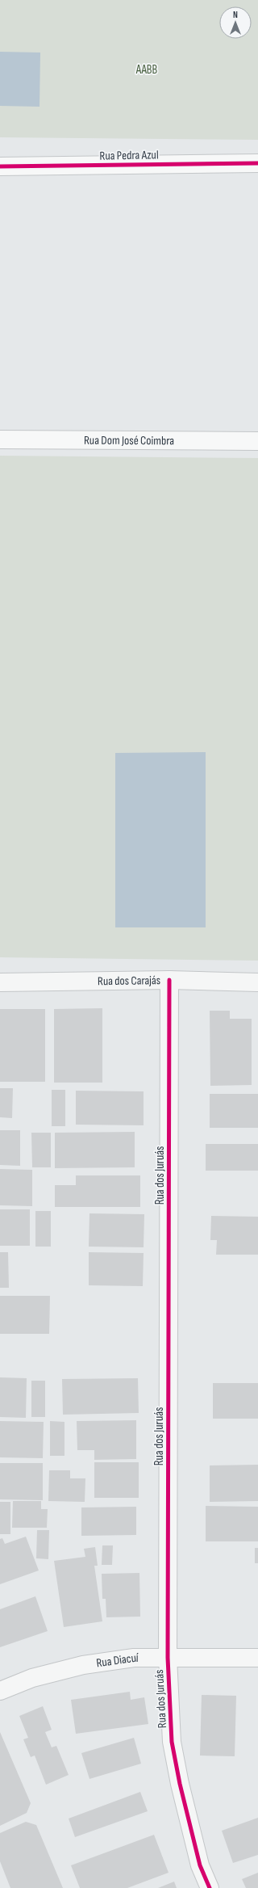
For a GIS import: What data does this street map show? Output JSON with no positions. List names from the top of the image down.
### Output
{
  "streets": {
    "street": [
      "Rua Pedra Azul",
      "Rua Dom José Coimbra",
      "Rua dos Carajás",
      "Rua dos Juruás",
      "Rua Diacuí"
    ]
  },
  "crossings": [
    ["Rua dos Carajás", "Rua dos Juruás"],
    ["Rua dos Juruás", "Rua Diacuí"]
  ],
  "parks": ["AABB"],
  "north": "top"
}
